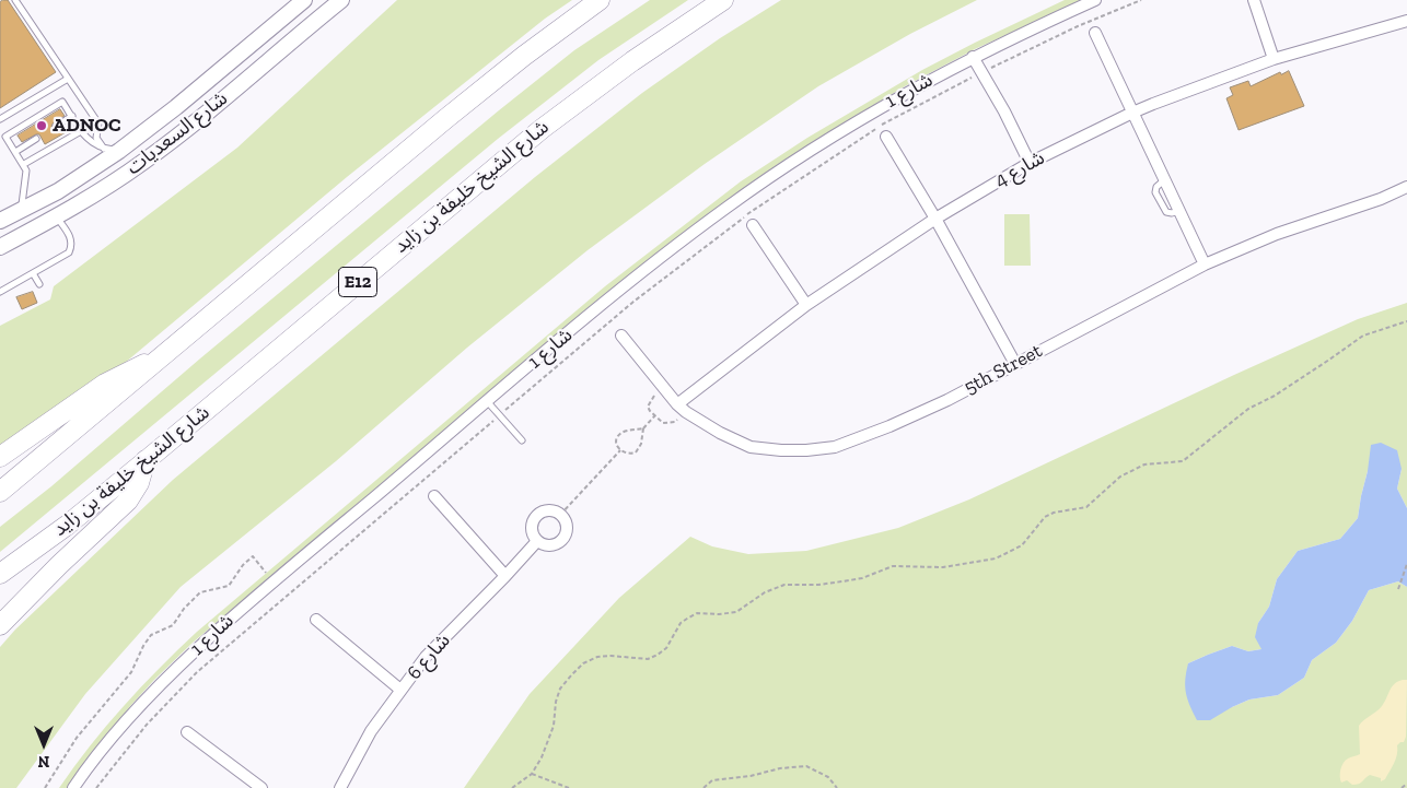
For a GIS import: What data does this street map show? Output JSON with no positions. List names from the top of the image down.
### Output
{
  "streets": {
    "highway": ["شارع الشيخ خليفة بن زايد", "E12"],
    "street": [
      "شارع 1",
      "شارع السعديات",
      "شارع 4",
      "5th Street",
      "شارع 6"
    ]
  },
  "crossings": [
    ["شارع 4", "5th Street"]
  ],
  "places": ["ADNOC"],
  "north": "bottom"
}
